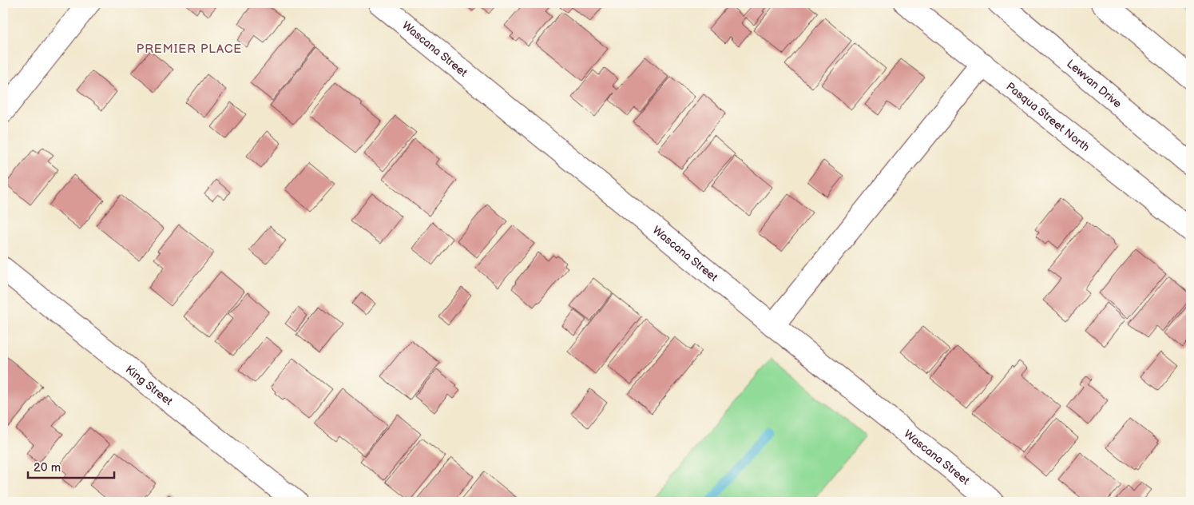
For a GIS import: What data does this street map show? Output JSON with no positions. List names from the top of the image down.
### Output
{
  "streets": {
    "street": [
      "Wascana Street",
      "Lewvan Drive",
      "Pasqua Street North",
      "King Street"
    ]
  },
  "districts": ["PREMIER PLACE"],
  "scale_bar": "20 m"
}
